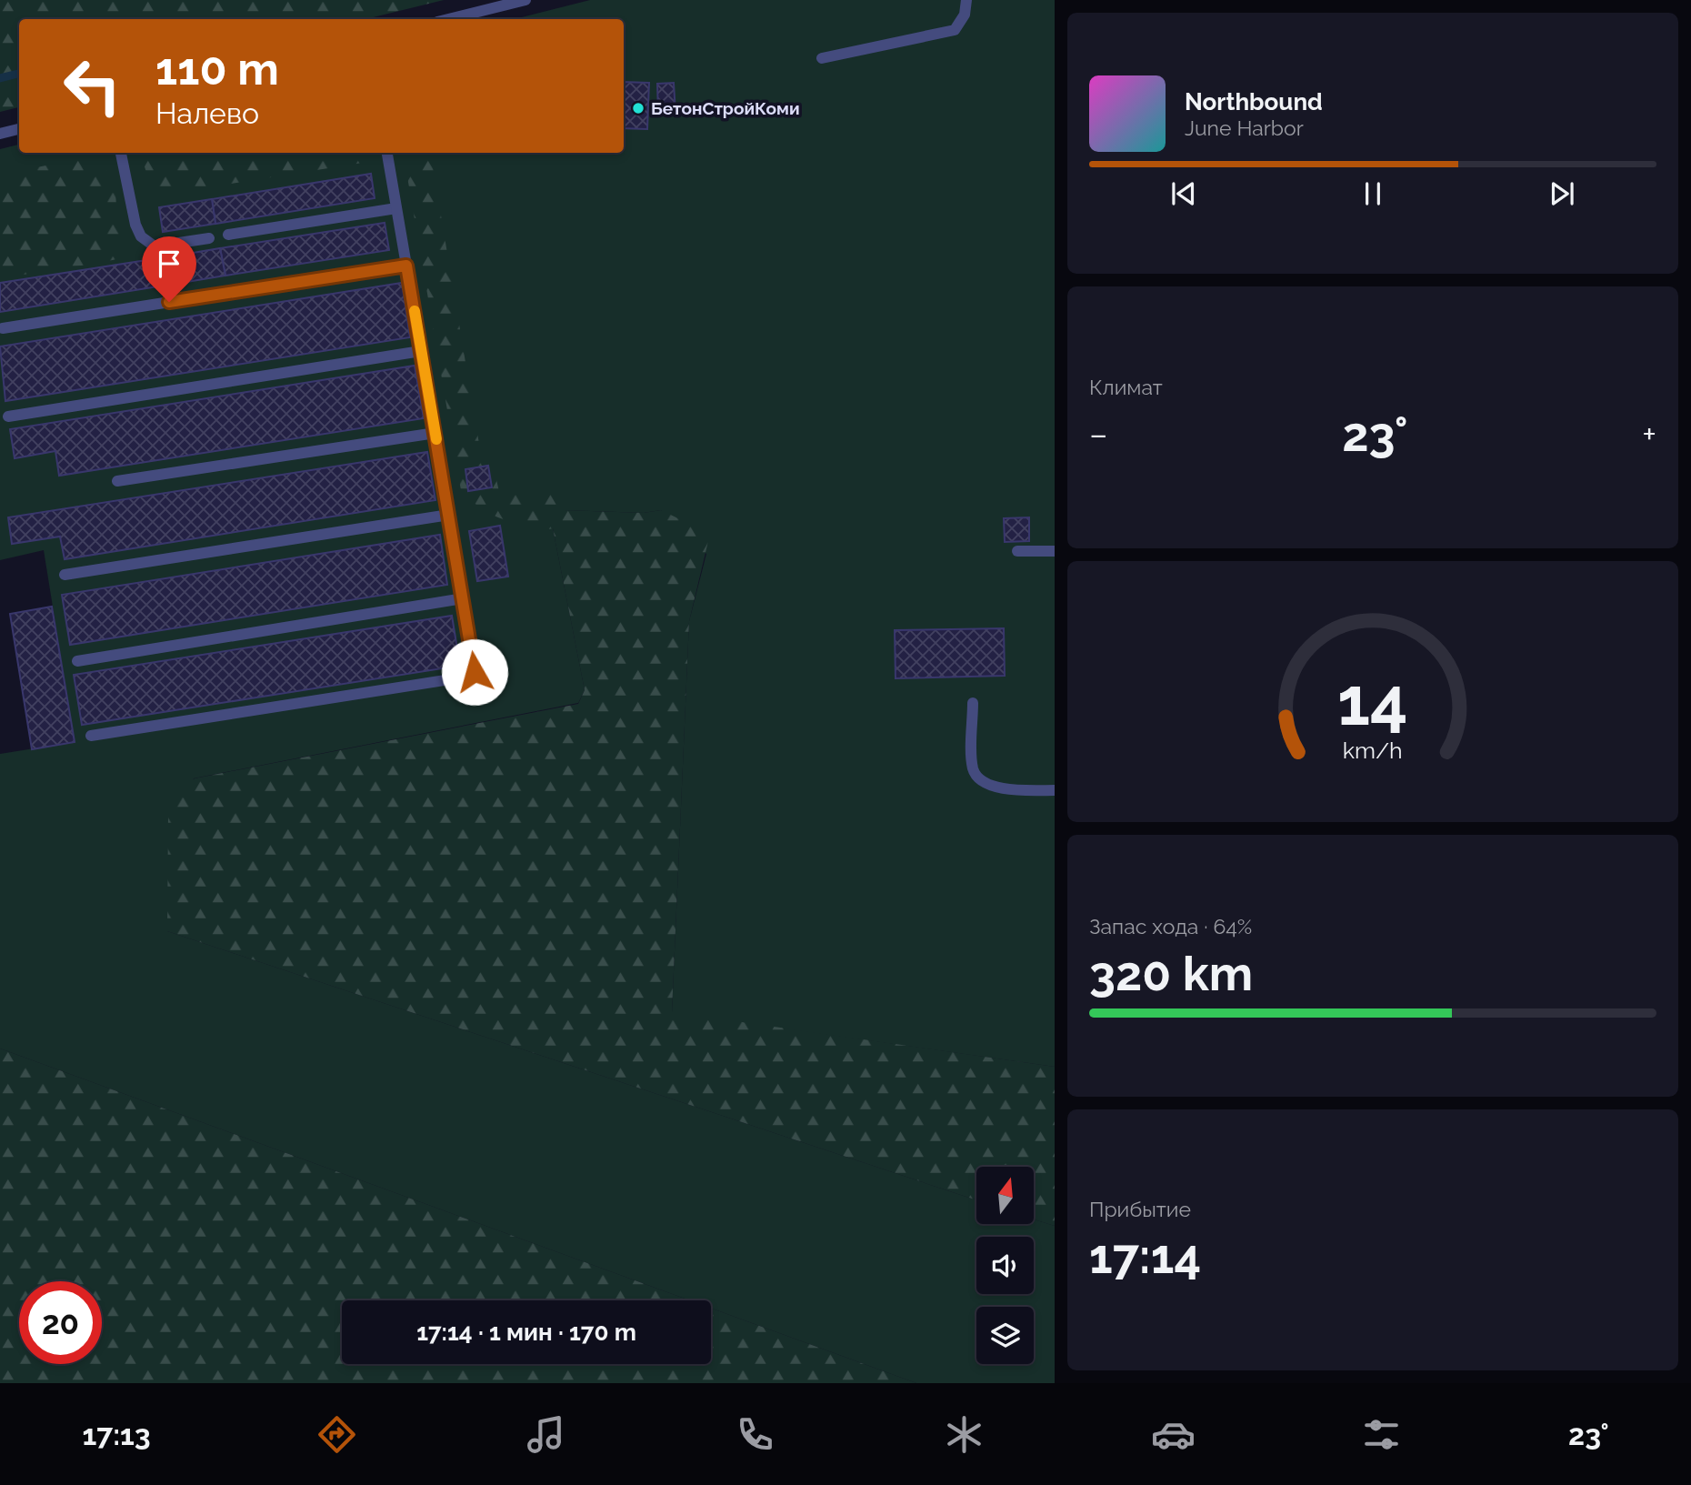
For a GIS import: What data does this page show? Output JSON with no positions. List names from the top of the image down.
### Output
{
  "places": ["БетонСтройКоми"],
  "north": "top",
  "page": {
    "turn": ["110 m", "Налево"],
    "song": ["Northbound", "June Harbor"],
    "tile": [
      "Климат",
      ["Запас хода · 64%", "320 km"],
      ["Прибытие", "17:14"]
    ],
    "heat": ["−", "23°", "+"],
    "limit": "20",
    "trip": "17:14 · 1 мин · 170 m",
    "tabs": ["17:13", "23°"],
    "gauge": ["14", "km/h"]
  }
}
